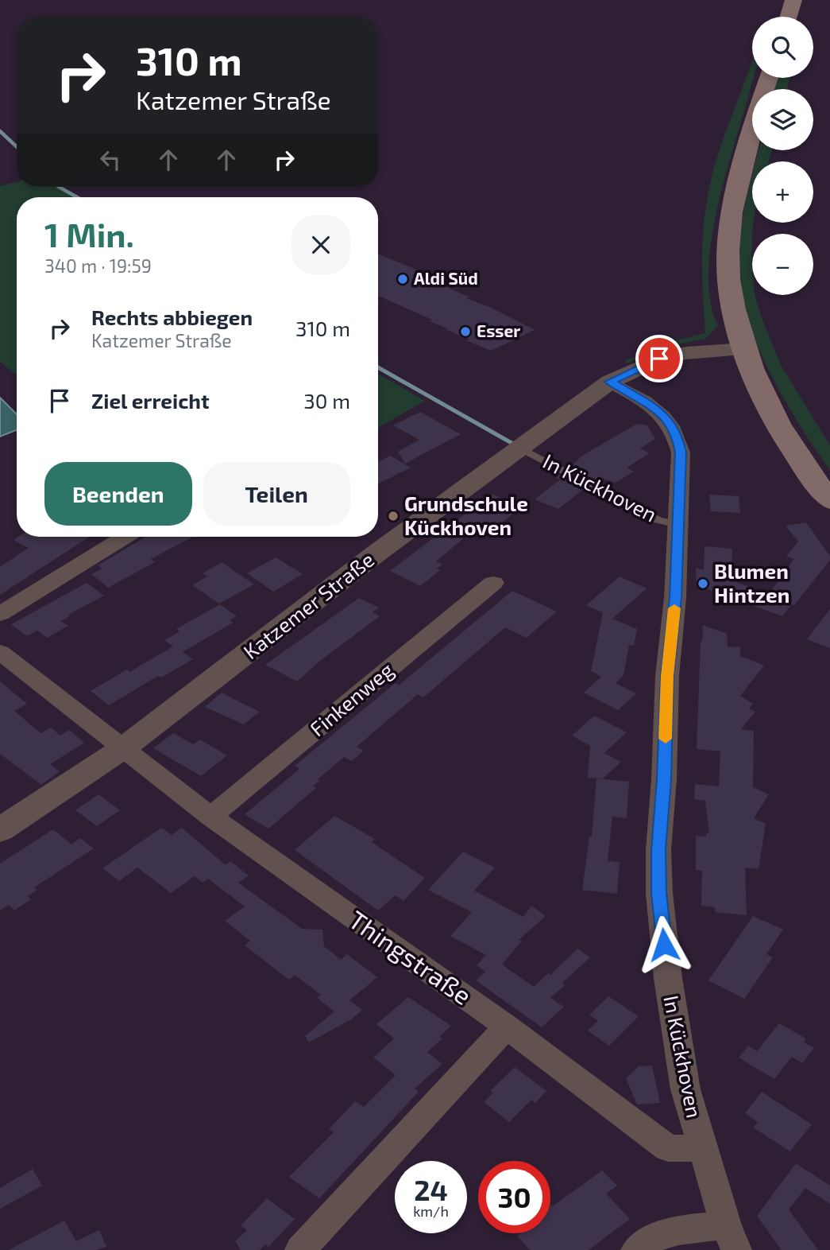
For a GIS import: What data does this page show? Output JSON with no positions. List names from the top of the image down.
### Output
{
  "streets": {
    "street": [
      "In Kückhoven",
      "Katzemer Straße",
      "Finkenweg",
      "Thingstraße"
    ]
  },
  "crossings": [
    ["In Kückhoven", "Katzemer Straße"],
    ["In Kückhoven", "Thingstraße"],
    ["Katzemer Straße", "Thingstraße"],
    ["Finkenweg", "Thingstraße"]
  ],
  "places": [
    "Aldi Süd",
    "Esser",
    "Grundschule Kückhoven",
    "Blumen Hintzen"
  ],
  "page": {
    "map_buttons": ["+", "−"],
    "turn": ["310 m", "Katzemer Straße"],
    "heading": ["1 Min.", "340 m · 19:59"],
    "list": [
      {
        "name": "Rechts abbiegen",
        "note": "Katzemer Straße",
        "value": "310 m"
      },
      {
        "name": "Ziel erreicht",
        "value": "30 m"
      }
    ],
    "buttons": ["Beenden", "Teilen"],
    "speed": "24 km/h",
    "limit": "30"
  }
}
